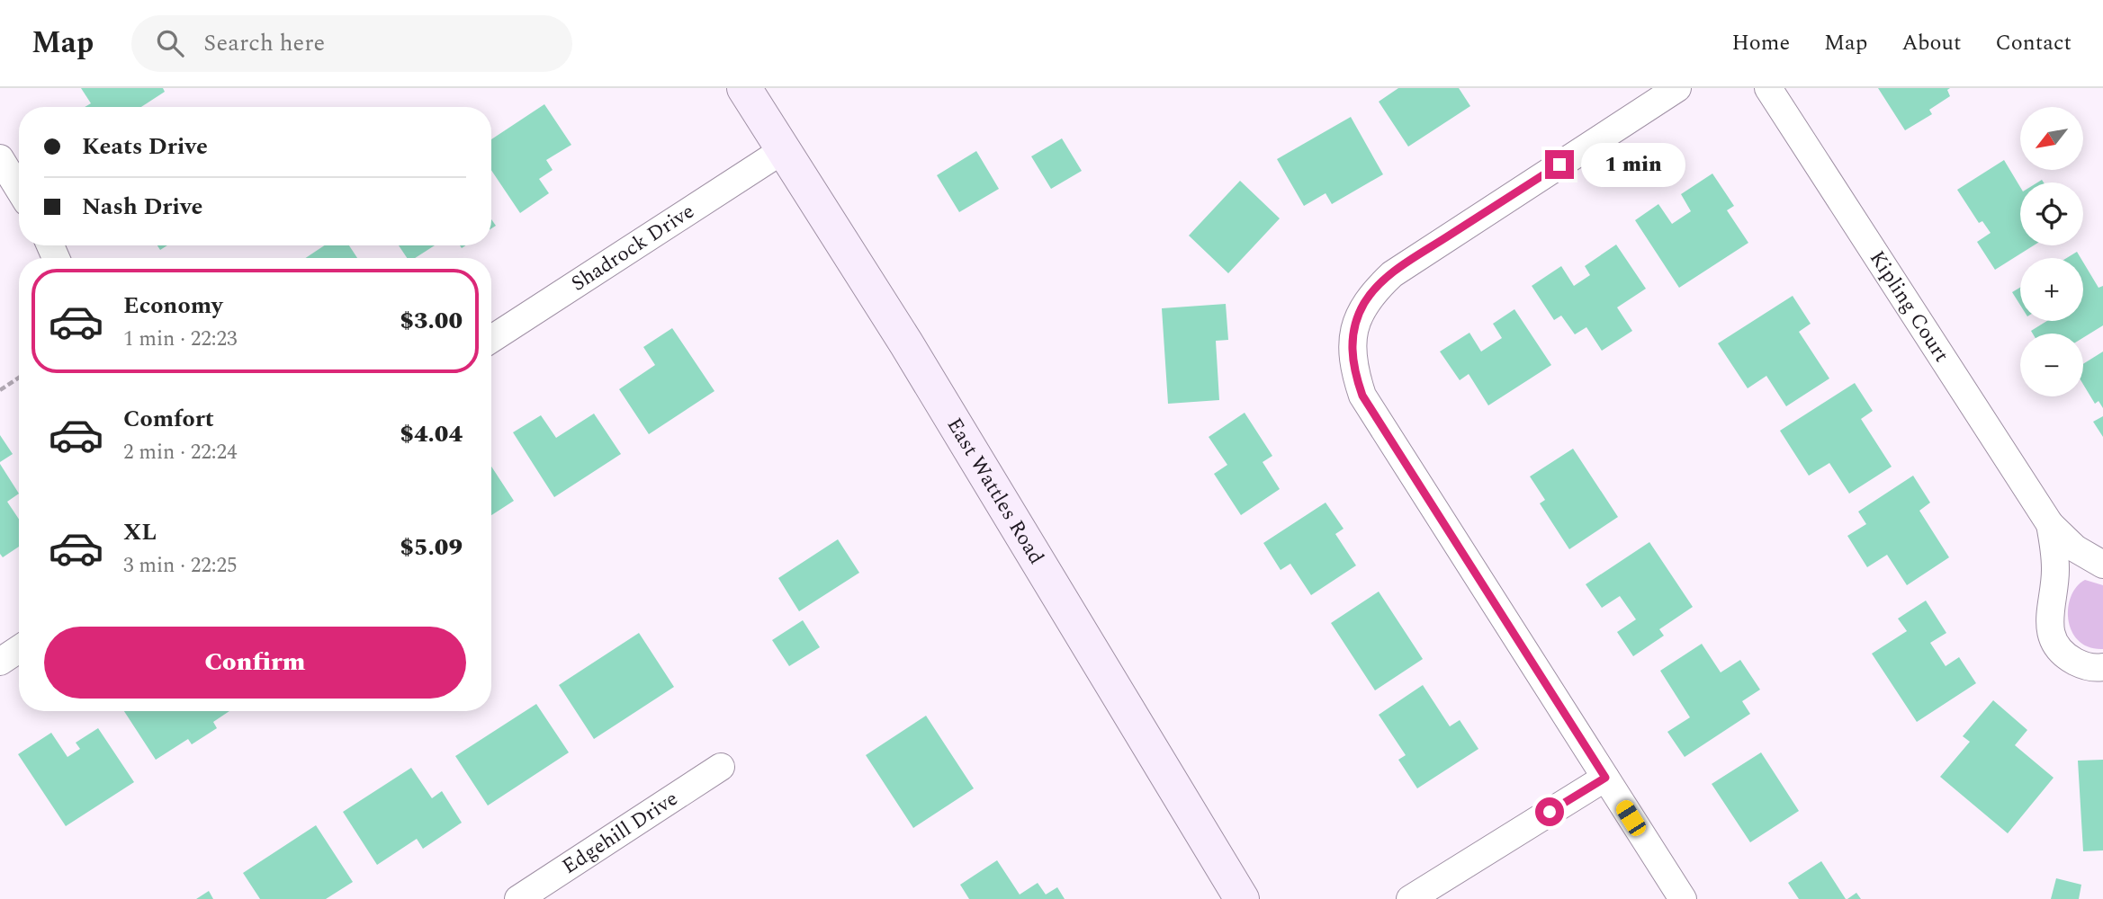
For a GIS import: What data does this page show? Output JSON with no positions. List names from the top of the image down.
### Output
{
  "streets": {
    "main road": ["East Wattles Road"],
    "street": ["Shadrock Drive", "Kipling Court", "Edgehill Drive"]
  },
  "crossings": [
    ["Shadrock Drive", "East Wattles Road"]
  ],
  "north": "bottom left",
  "page": {
    "header": "Map",
    "search": "Search here",
    "nav": [
      "Home",
      "Map",
      "About",
      "Contact"
    ],
    "map_buttons": ["+", "−"],
    "banner": ["Keats Drive", "Nash Drive"],
    "bubble": "1 min",
    "list": [
      {
        "name": "Economy",
        "note": "1 min · 22:23",
        "value": "$3.00"
      },
      {
        "name": "Comfort",
        "note": "2 min · 22:24",
        "value": "$4.04"
      },
      {
        "name": "XL",
        "note": "3 min · 22:25",
        "value": "$5.09"
      }
    ],
    "buttons": "Confirm"
  }
}
